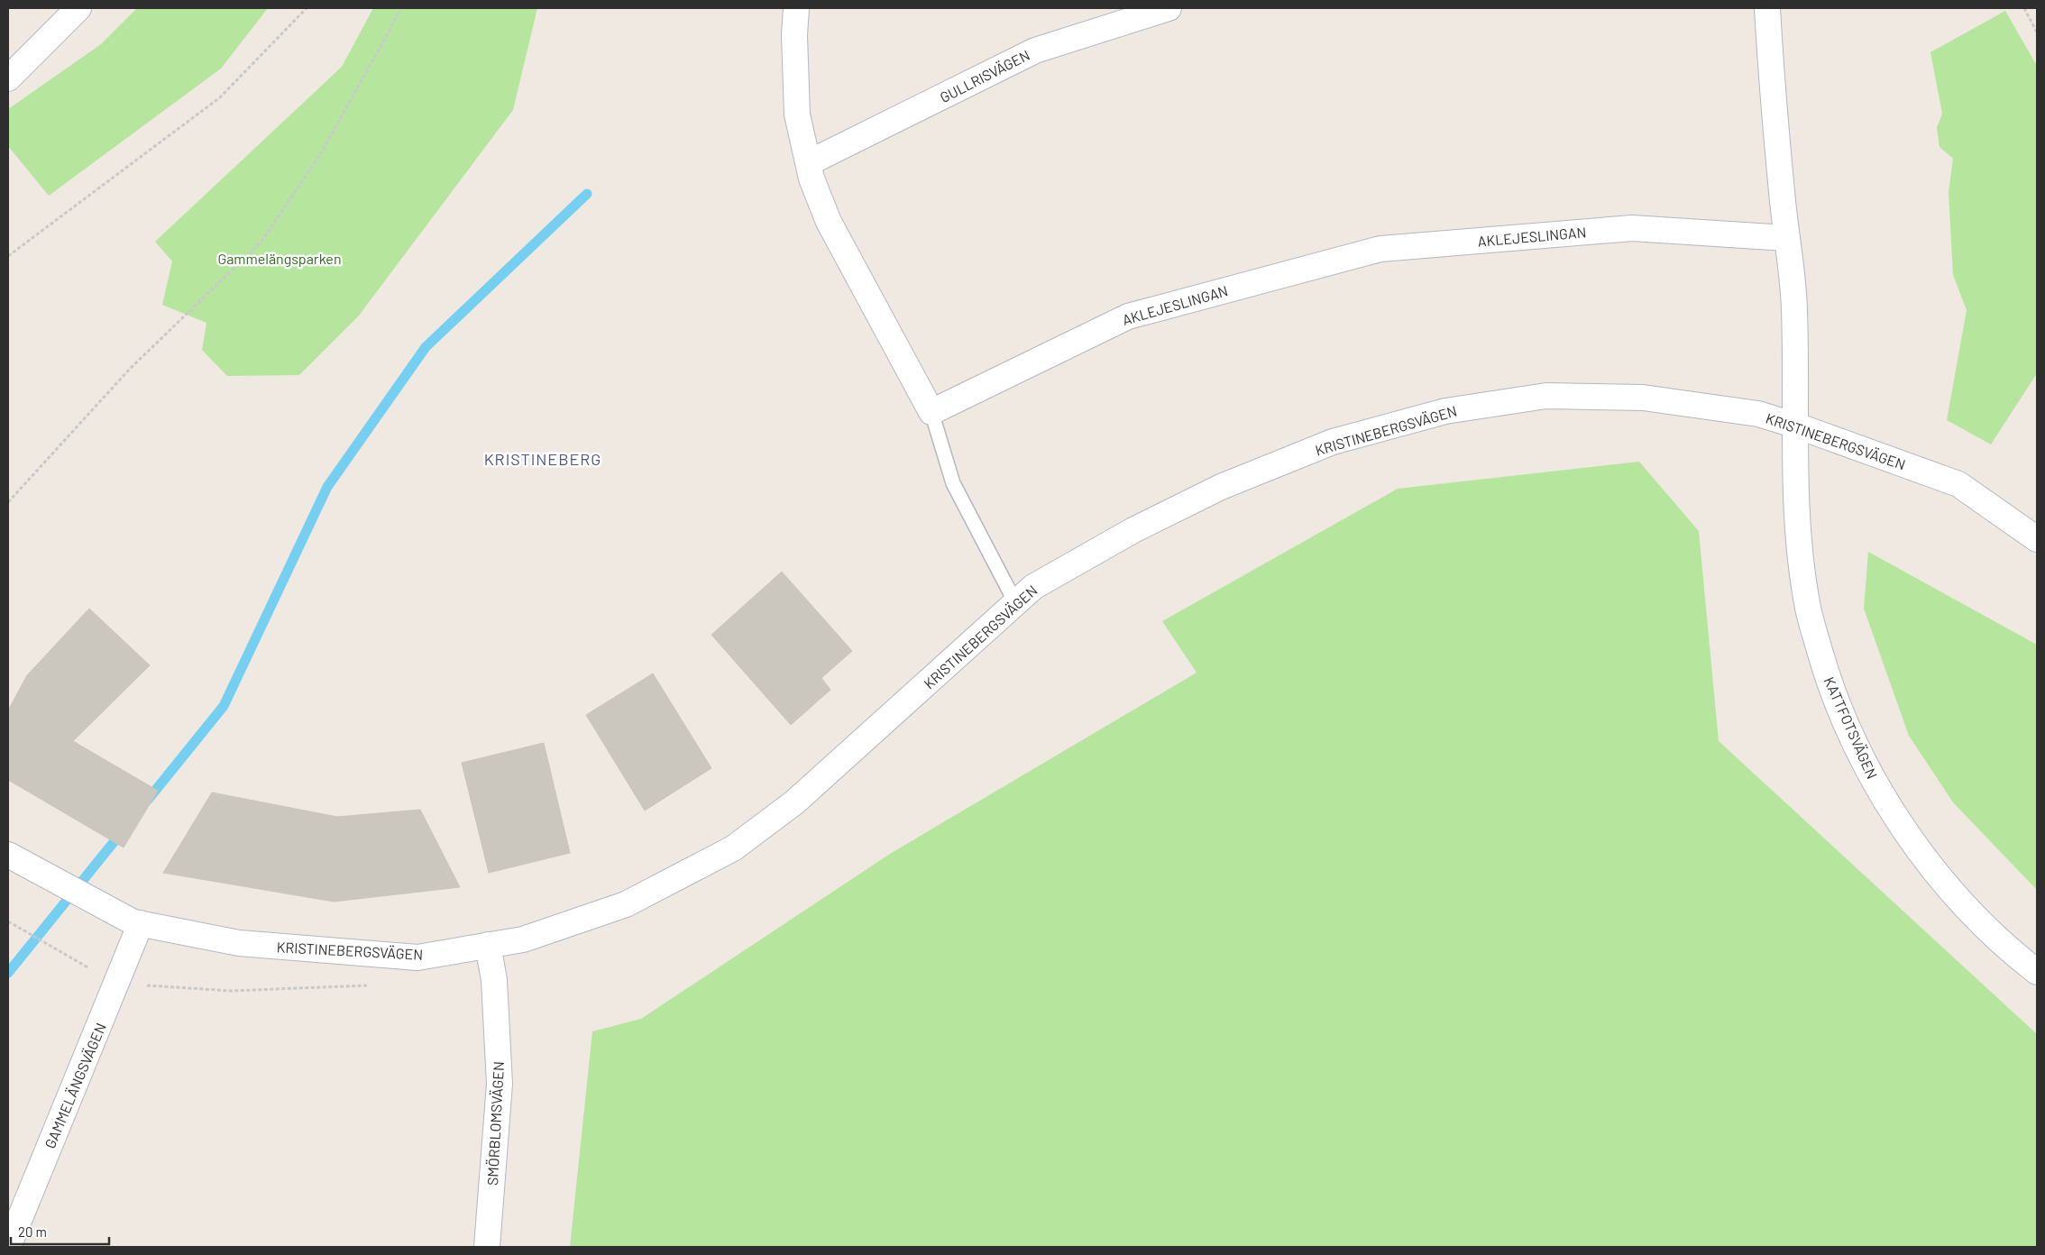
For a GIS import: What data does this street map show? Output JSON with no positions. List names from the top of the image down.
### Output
{
  "streets": {
    "street": [
      "GULLRISVÄGEN",
      "AKLEJESLINGAN",
      "KRISTINEBERGSVÄGEN",
      "KATTFOTSVÄGEN",
      "GAMMELÄNGSVÄGEN",
      "SMÖRBLOMSVÄGEN"
    ]
  },
  "crossings": [
    ["KRISTINEBERGSVÄGEN", "KATTFOTSVÄGEN"],
    ["KRISTINEBERGSVÄGEN", "GAMMELÄNGSVÄGEN"],
    ["KRISTINEBERGSVÄGEN", "SMÖRBLOMSVÄGEN"]
  ],
  "districts": ["KRISTINEBERG"],
  "parks": ["Gammelängsparken"],
  "scale_bar": "20 m"
}
